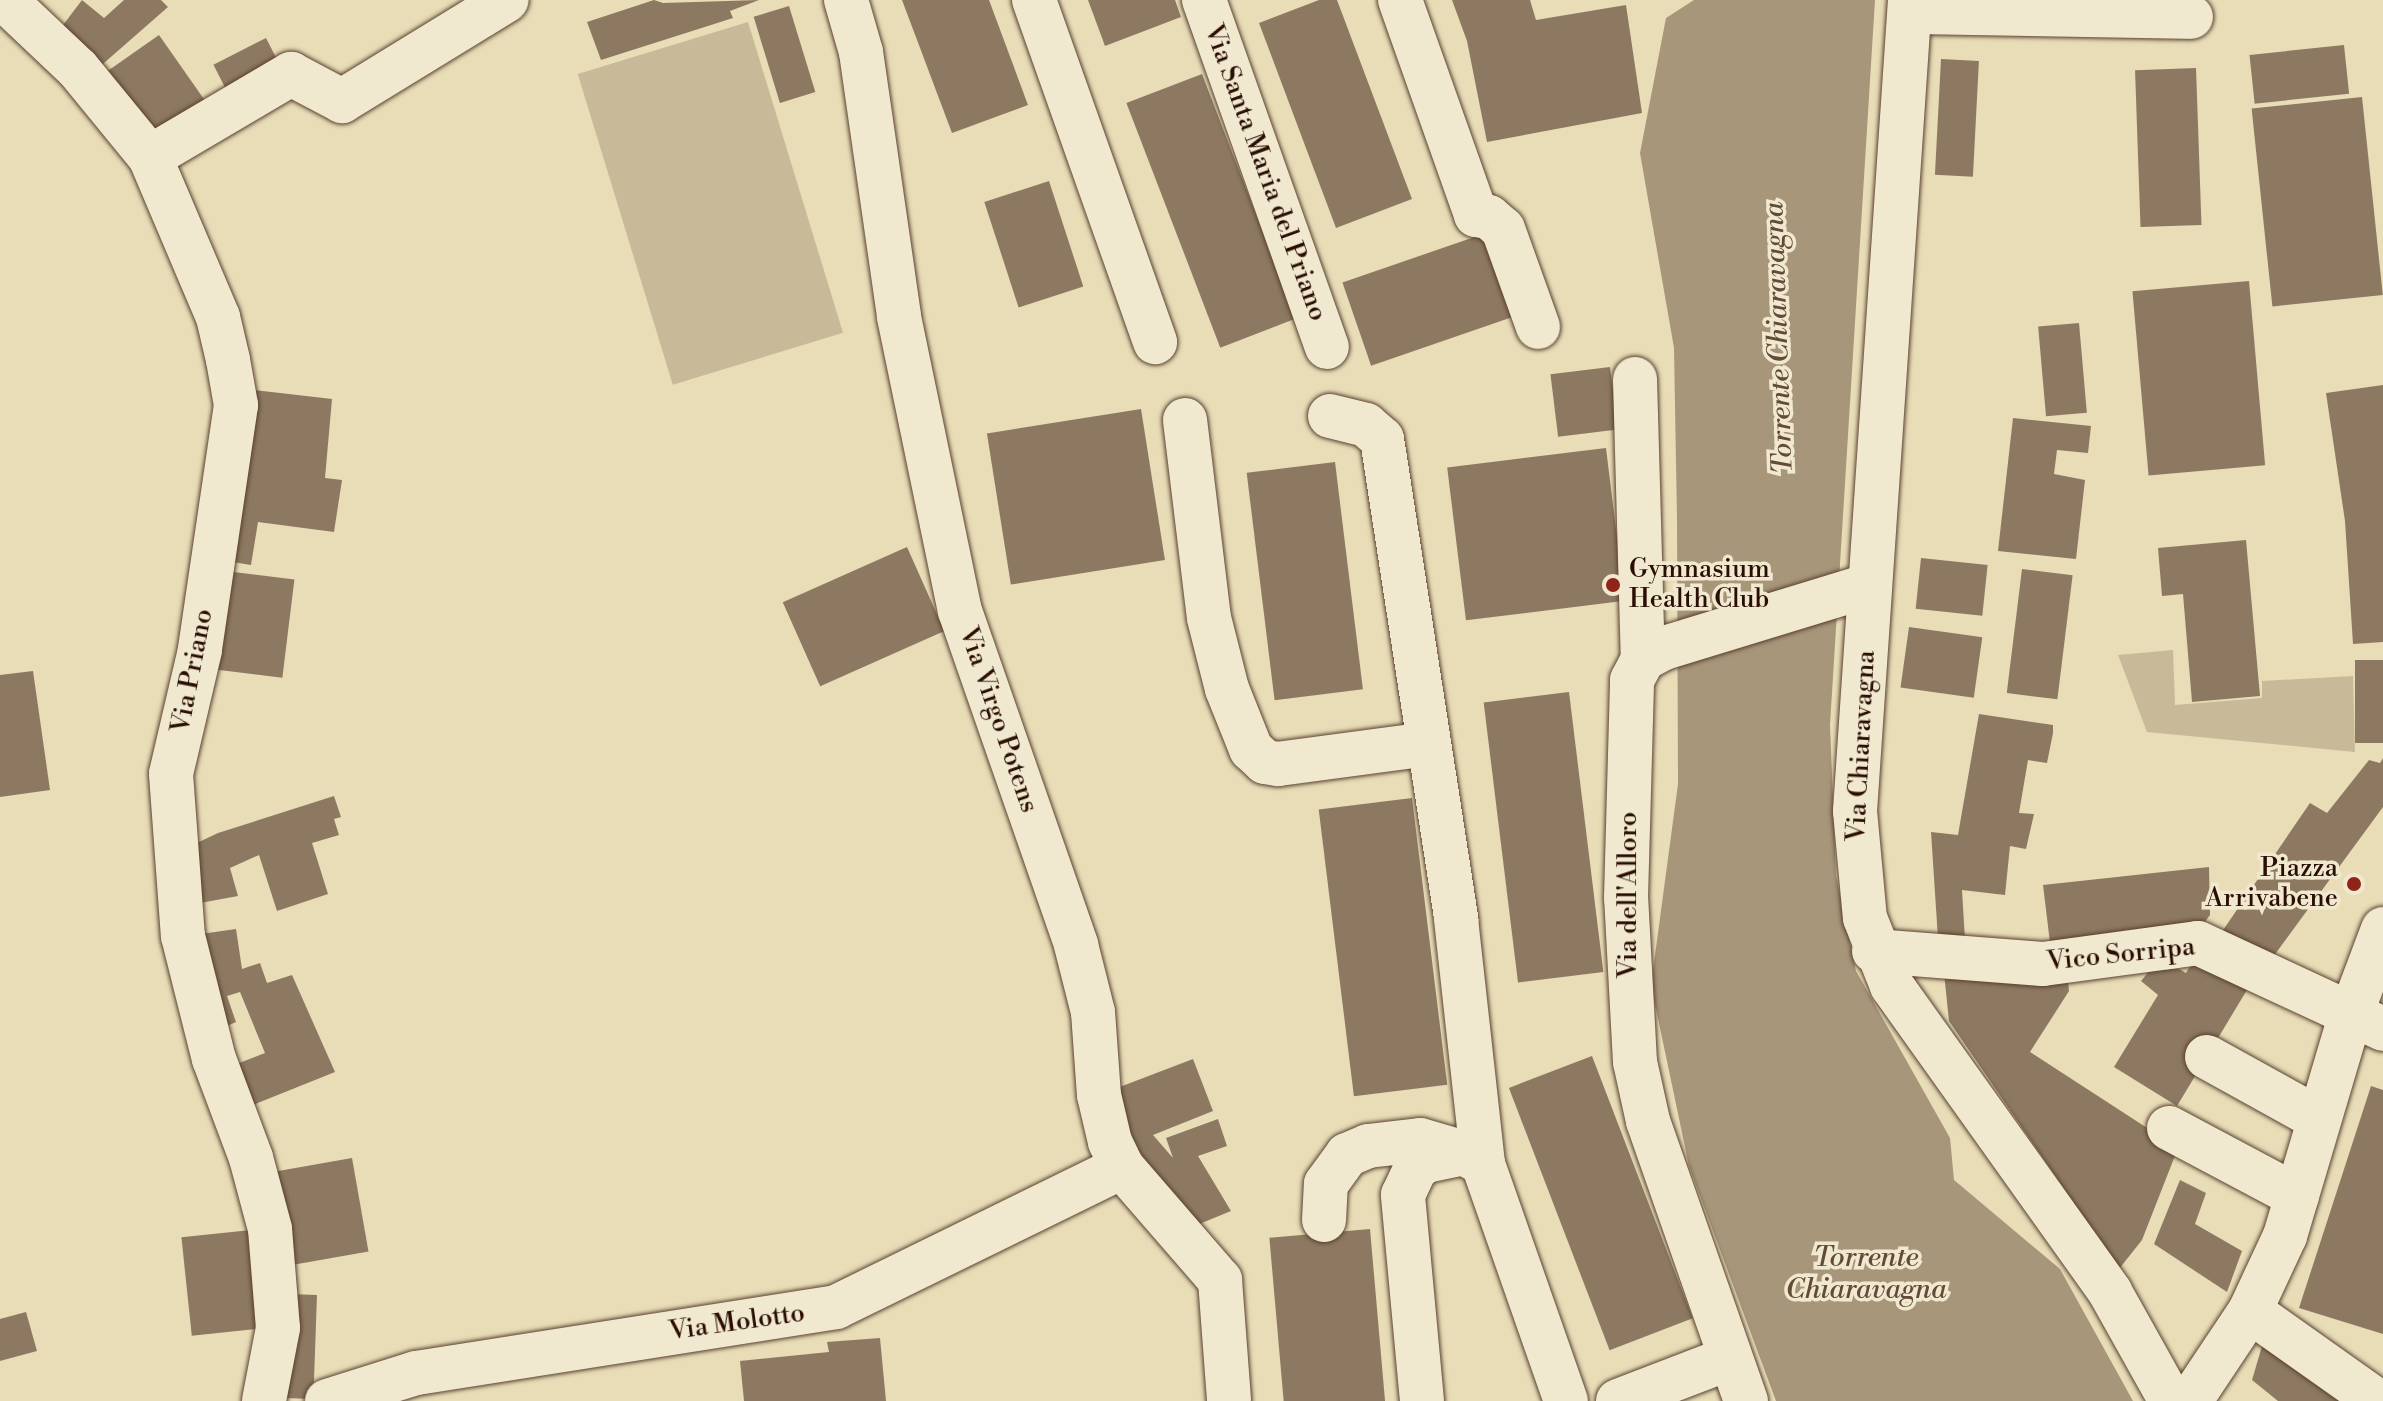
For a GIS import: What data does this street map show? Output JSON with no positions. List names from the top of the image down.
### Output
{
  "streets": {
    "street": [
      "Via Santa Maria del Priano",
      "Via Priano",
      "Via Virgo Potens",
      "Via Chiaravagna",
      "Via dell'Alloro",
      "Vico Sorripa",
      "Via Molotto"
    ]
  },
  "crossings": [
    ["Via Virgo Potens", "Via Molotto"],
    ["Via Chiaravagna", "Vico Sorripa"]
  ],
  "water": ["Torrente Chiaravagna"],
  "places": ["Gymnasium Health Club", "Piazza Arrivabene"]
}
